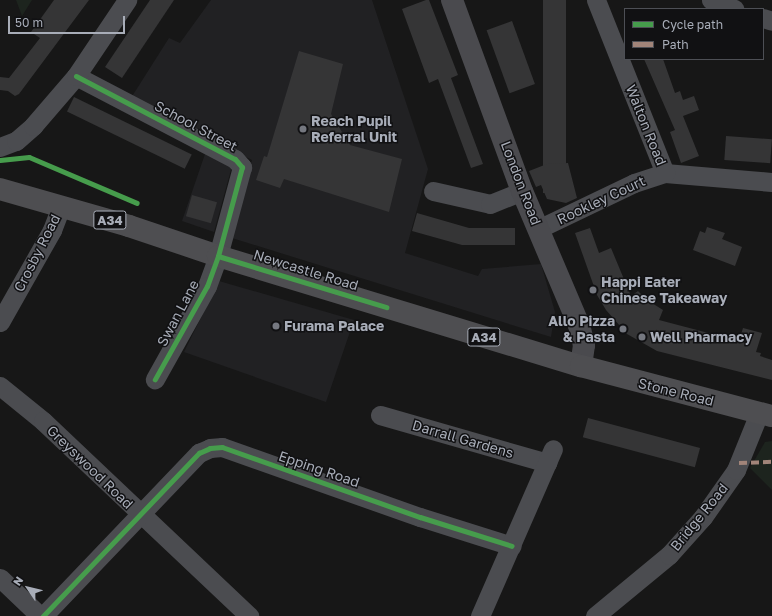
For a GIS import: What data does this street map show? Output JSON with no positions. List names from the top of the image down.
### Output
{
  "streets": {
    "highway": ["A34", "Newcastle Road", "Stone Road"],
    "main road": ["London Road"],
    "street": [
      "Walton Road",
      "School Street",
      "Rookley Court",
      "Crosby Road",
      "Swan Lane",
      "Darrall Gardens",
      "Greyswood Road",
      "Epping Road",
      "Bridge Road"
    ]
  },
  "crossings": [
    ["Walton Road", "Rookley Court"],
    ["School Street", "Newcastle Road"],
    ["School Street", "Swan Lane"],
    ["London Road", "Rookley Court"],
    ["London Road", "Newcastle Road"],
    ["London Road", "Stone Road"],
    ["Crosby Road", "Newcastle Road"],
    ["Newcastle Road", "Swan Lane"],
    ["Newcastle Road", "Stone Road"],
    ["Stone Road", "Bridge Road"],
    ["Darrall Gardens", "Epping Road"],
    ["Greyswood Road", "Epping Road"]
  ],
  "places": [
    "Reach Pupil Referral Unit",
    "Happi Eater Chinese Takeaway",
    "Furama Palace",
    "Allo Pizza & Pasta",
    "Well Pharmacy"
  ],
  "legend": ["Cycle path", "Path"],
  "scale_bar": "50 m",
  "north": "top left"
}
